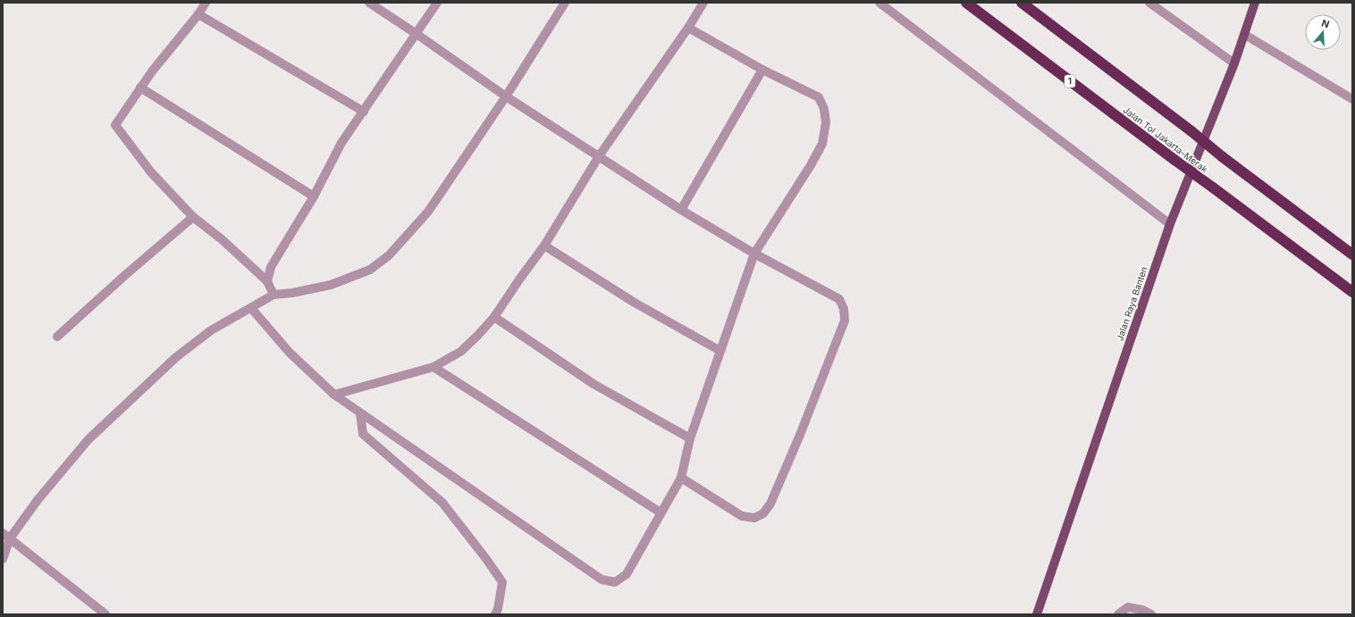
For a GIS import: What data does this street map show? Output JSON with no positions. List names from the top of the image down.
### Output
{
  "streets": {
    "highway": ["1", "Jalan Tol Jakarta–Merak"],
    "main road": ["Jalan Raya Banten"]
  },
  "north": "top"
}
